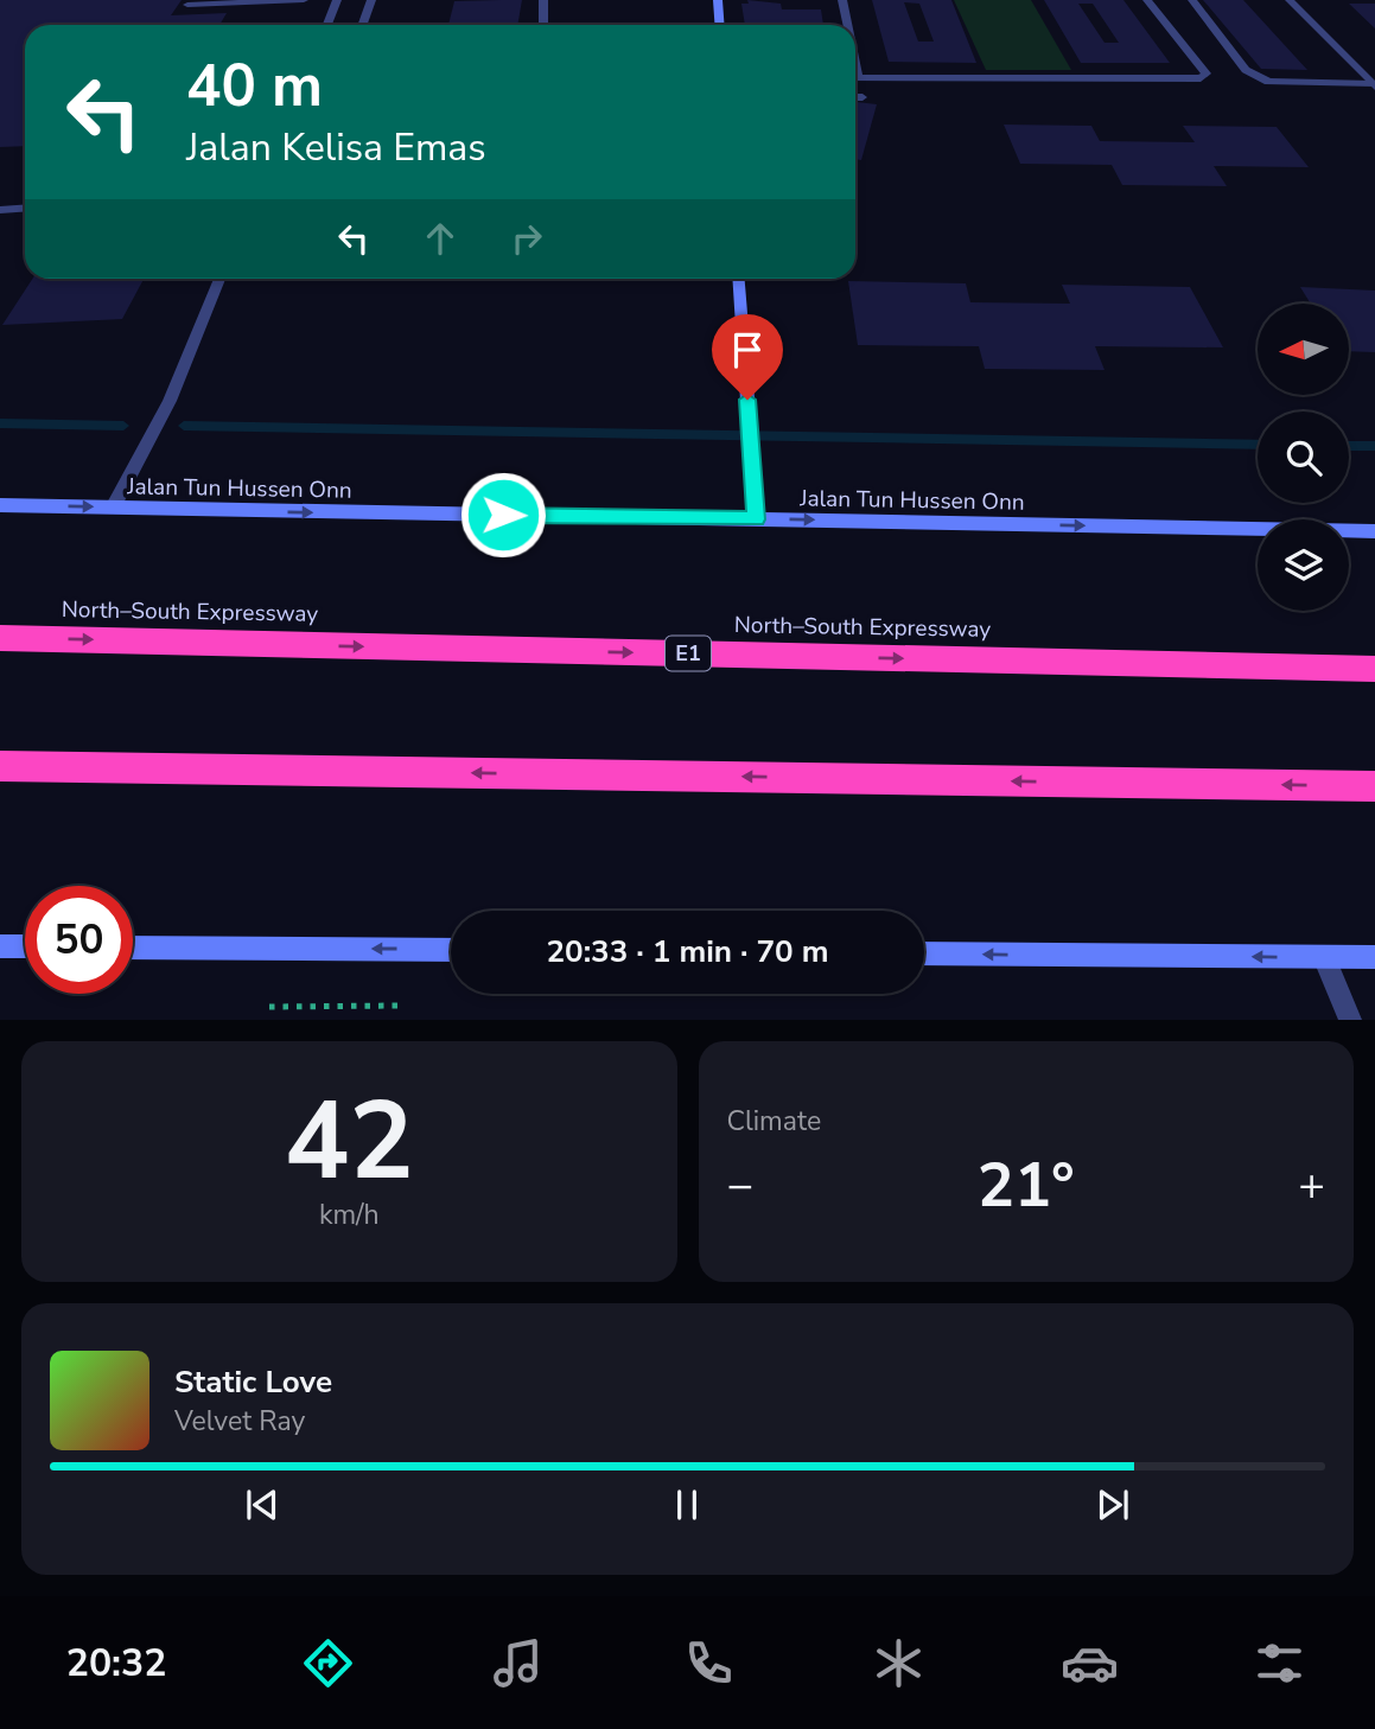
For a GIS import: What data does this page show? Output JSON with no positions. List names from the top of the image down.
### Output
{
  "streets": {
    "highway": ["North–South Expressway", "E1"],
    "main road": ["Jalan Tun Hussen Onn"]
  },
  "one_way": ["Jalan Tun Hussen Onn"],
  "north": "left",
  "page": {
    "turn": ["40 m", "Jalan Kelisa Emas"],
    "limit": "50",
    "trip": "20:33 · 1 min · 70 m",
    "tile": [
      ["42", "km/h"],
      "Climate"
    ],
    "heat": ["−", "21°", "+"],
    "song": ["Static Love", "Velvet Ray"],
    "tabs": "20:32"
  }
}
